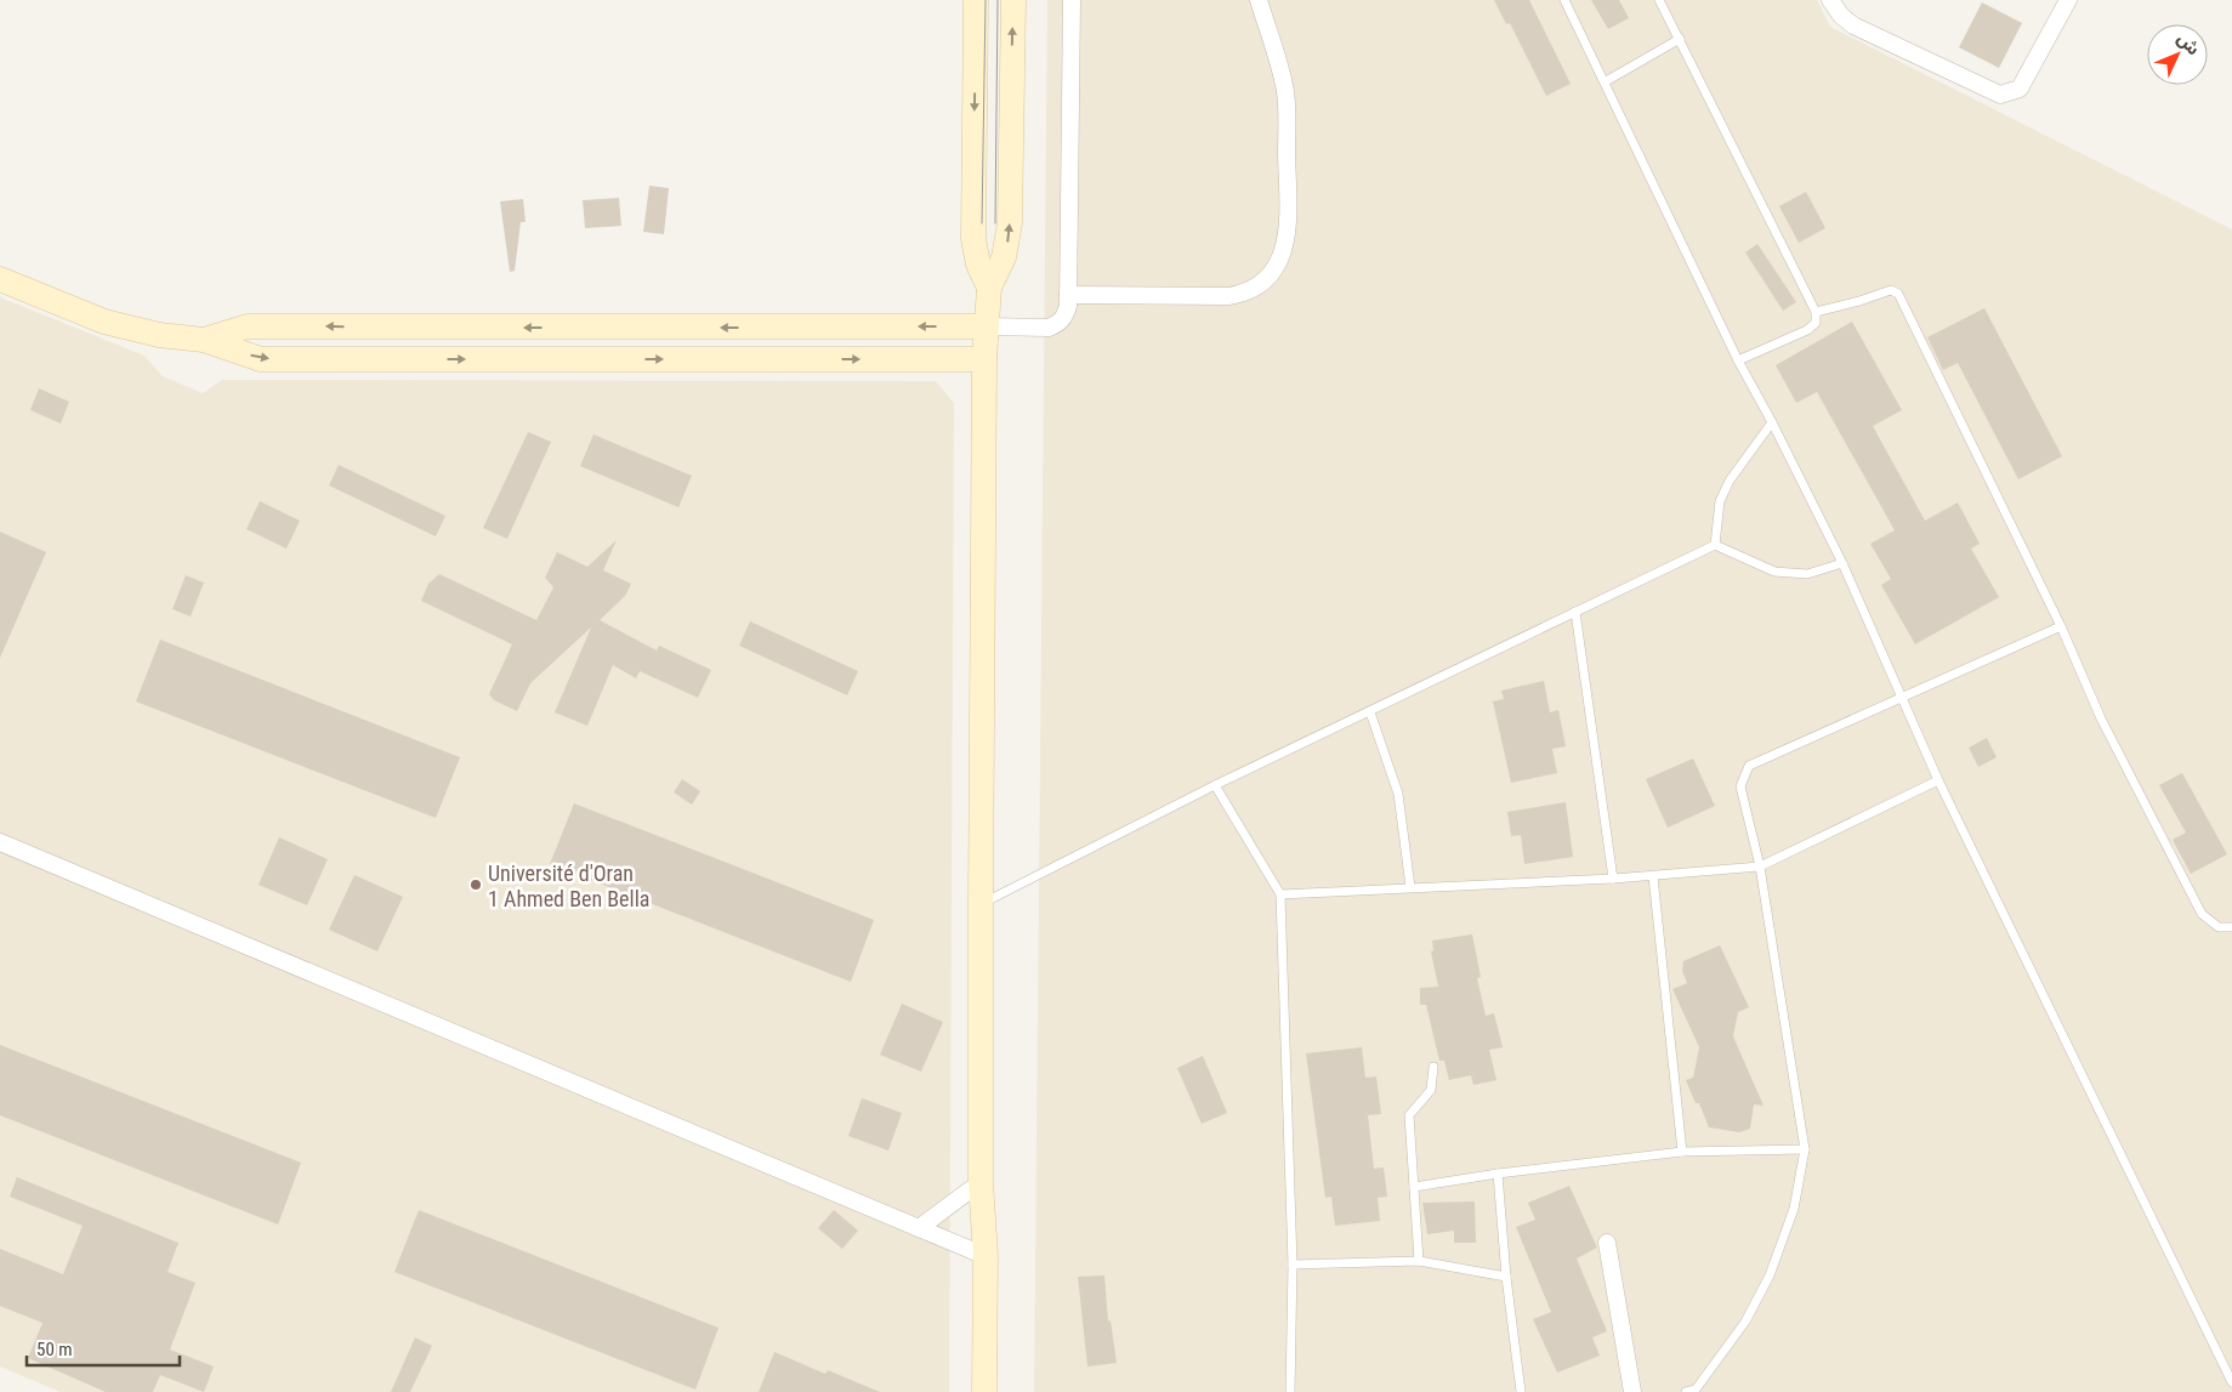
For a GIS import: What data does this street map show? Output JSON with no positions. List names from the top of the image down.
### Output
{
  "places": ["Université d'Oran 1 Ahmed Ben Bella"],
  "scale_bar": "50 m",
  "north": "top right"
}
